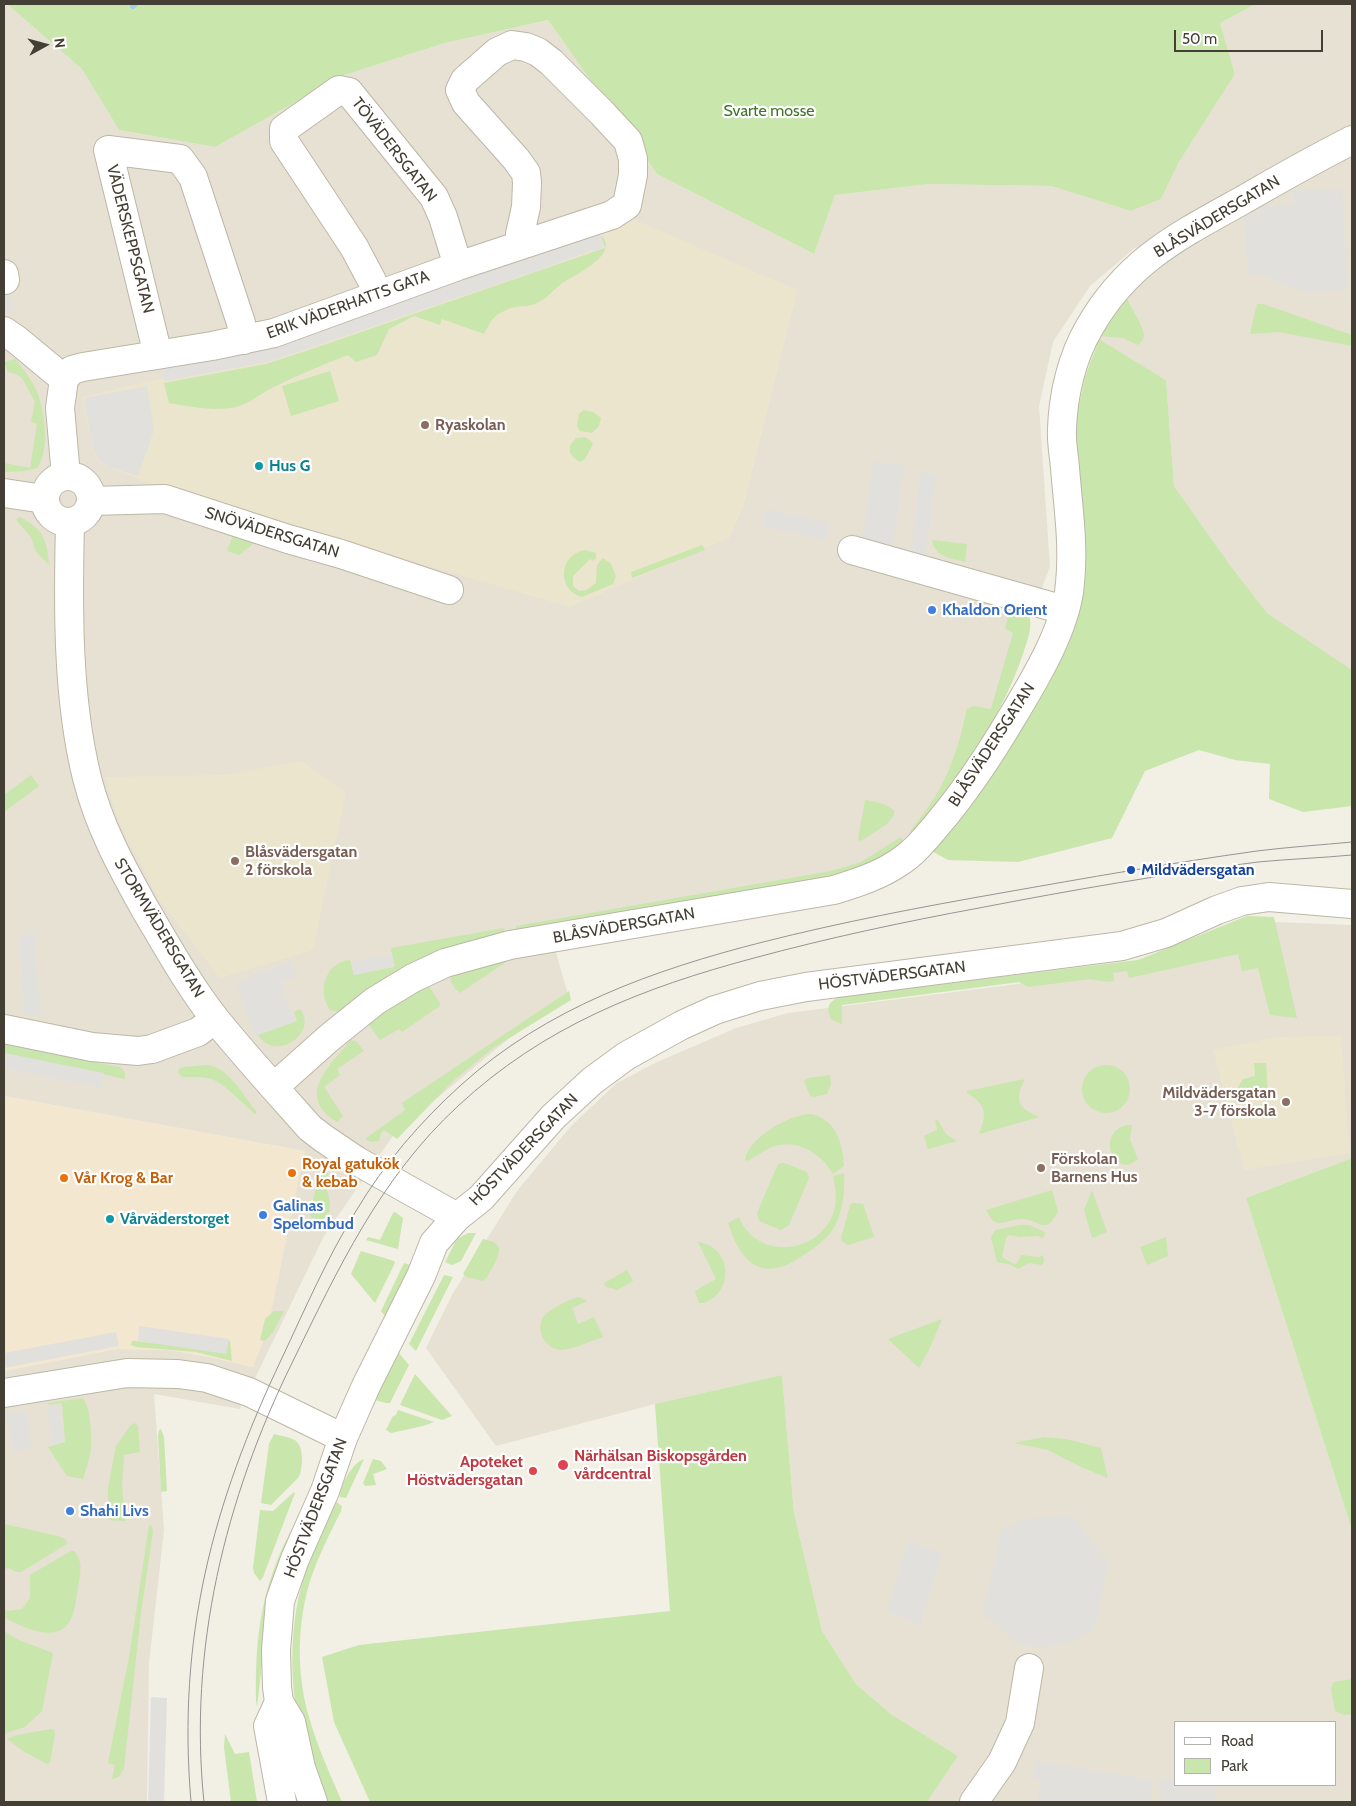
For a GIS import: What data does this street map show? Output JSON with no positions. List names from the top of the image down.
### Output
{
  "streets": {
    "street": [
      "TÖVÄDERSGATAN",
      "BLÅSVÄDERSGATAN",
      "VÄDERSKEPPSGATAN",
      "ERIK VÄDERHATTS GATA",
      "SNÖVÄDERSGATAN",
      "STORMVÄDERSGATAN",
      "HÖSTVÄDERSGATAN"
    ]
  },
  "crossings": [
    ["TÖVÄDERSGATAN", "ERIK VÄDERHATTS GATA"],
    ["BLÅSVÄDERSGATAN", "STORMVÄDERSGATAN"],
    ["VÄDERSKEPPSGATAN", "ERIK VÄDERHATTS GATA"],
    ["SNÖVÄDERSGATAN", "STORMVÄDERSGATAN"],
    ["STORMVÄDERSGATAN", "HÖSTVÄDERSGATAN"]
  ],
  "parks": ["Svarte mosse"],
  "places": [
    "Ryaskolan",
    "Hus G",
    "Khaldon Orient",
    "Blåsvädersgatan 2 förskola",
    "Mildvädersgatan",
    "Mildvädersgatan 3-7 förskola",
    "Förskolan Barnens Hus",
    "Royal gatukök & kebab",
    "Vår Krog & Bar",
    "Galinas Spelombud",
    "Vårväderstorget",
    "Närhälsan Biskopsgården vårdcentral",
    "Apoteket Höstvädersgatan",
    "Shahi Livs"
  ],
  "legend": ["Road", "Park"],
  "scale_bar": "50 m",
  "north": "right"
}
